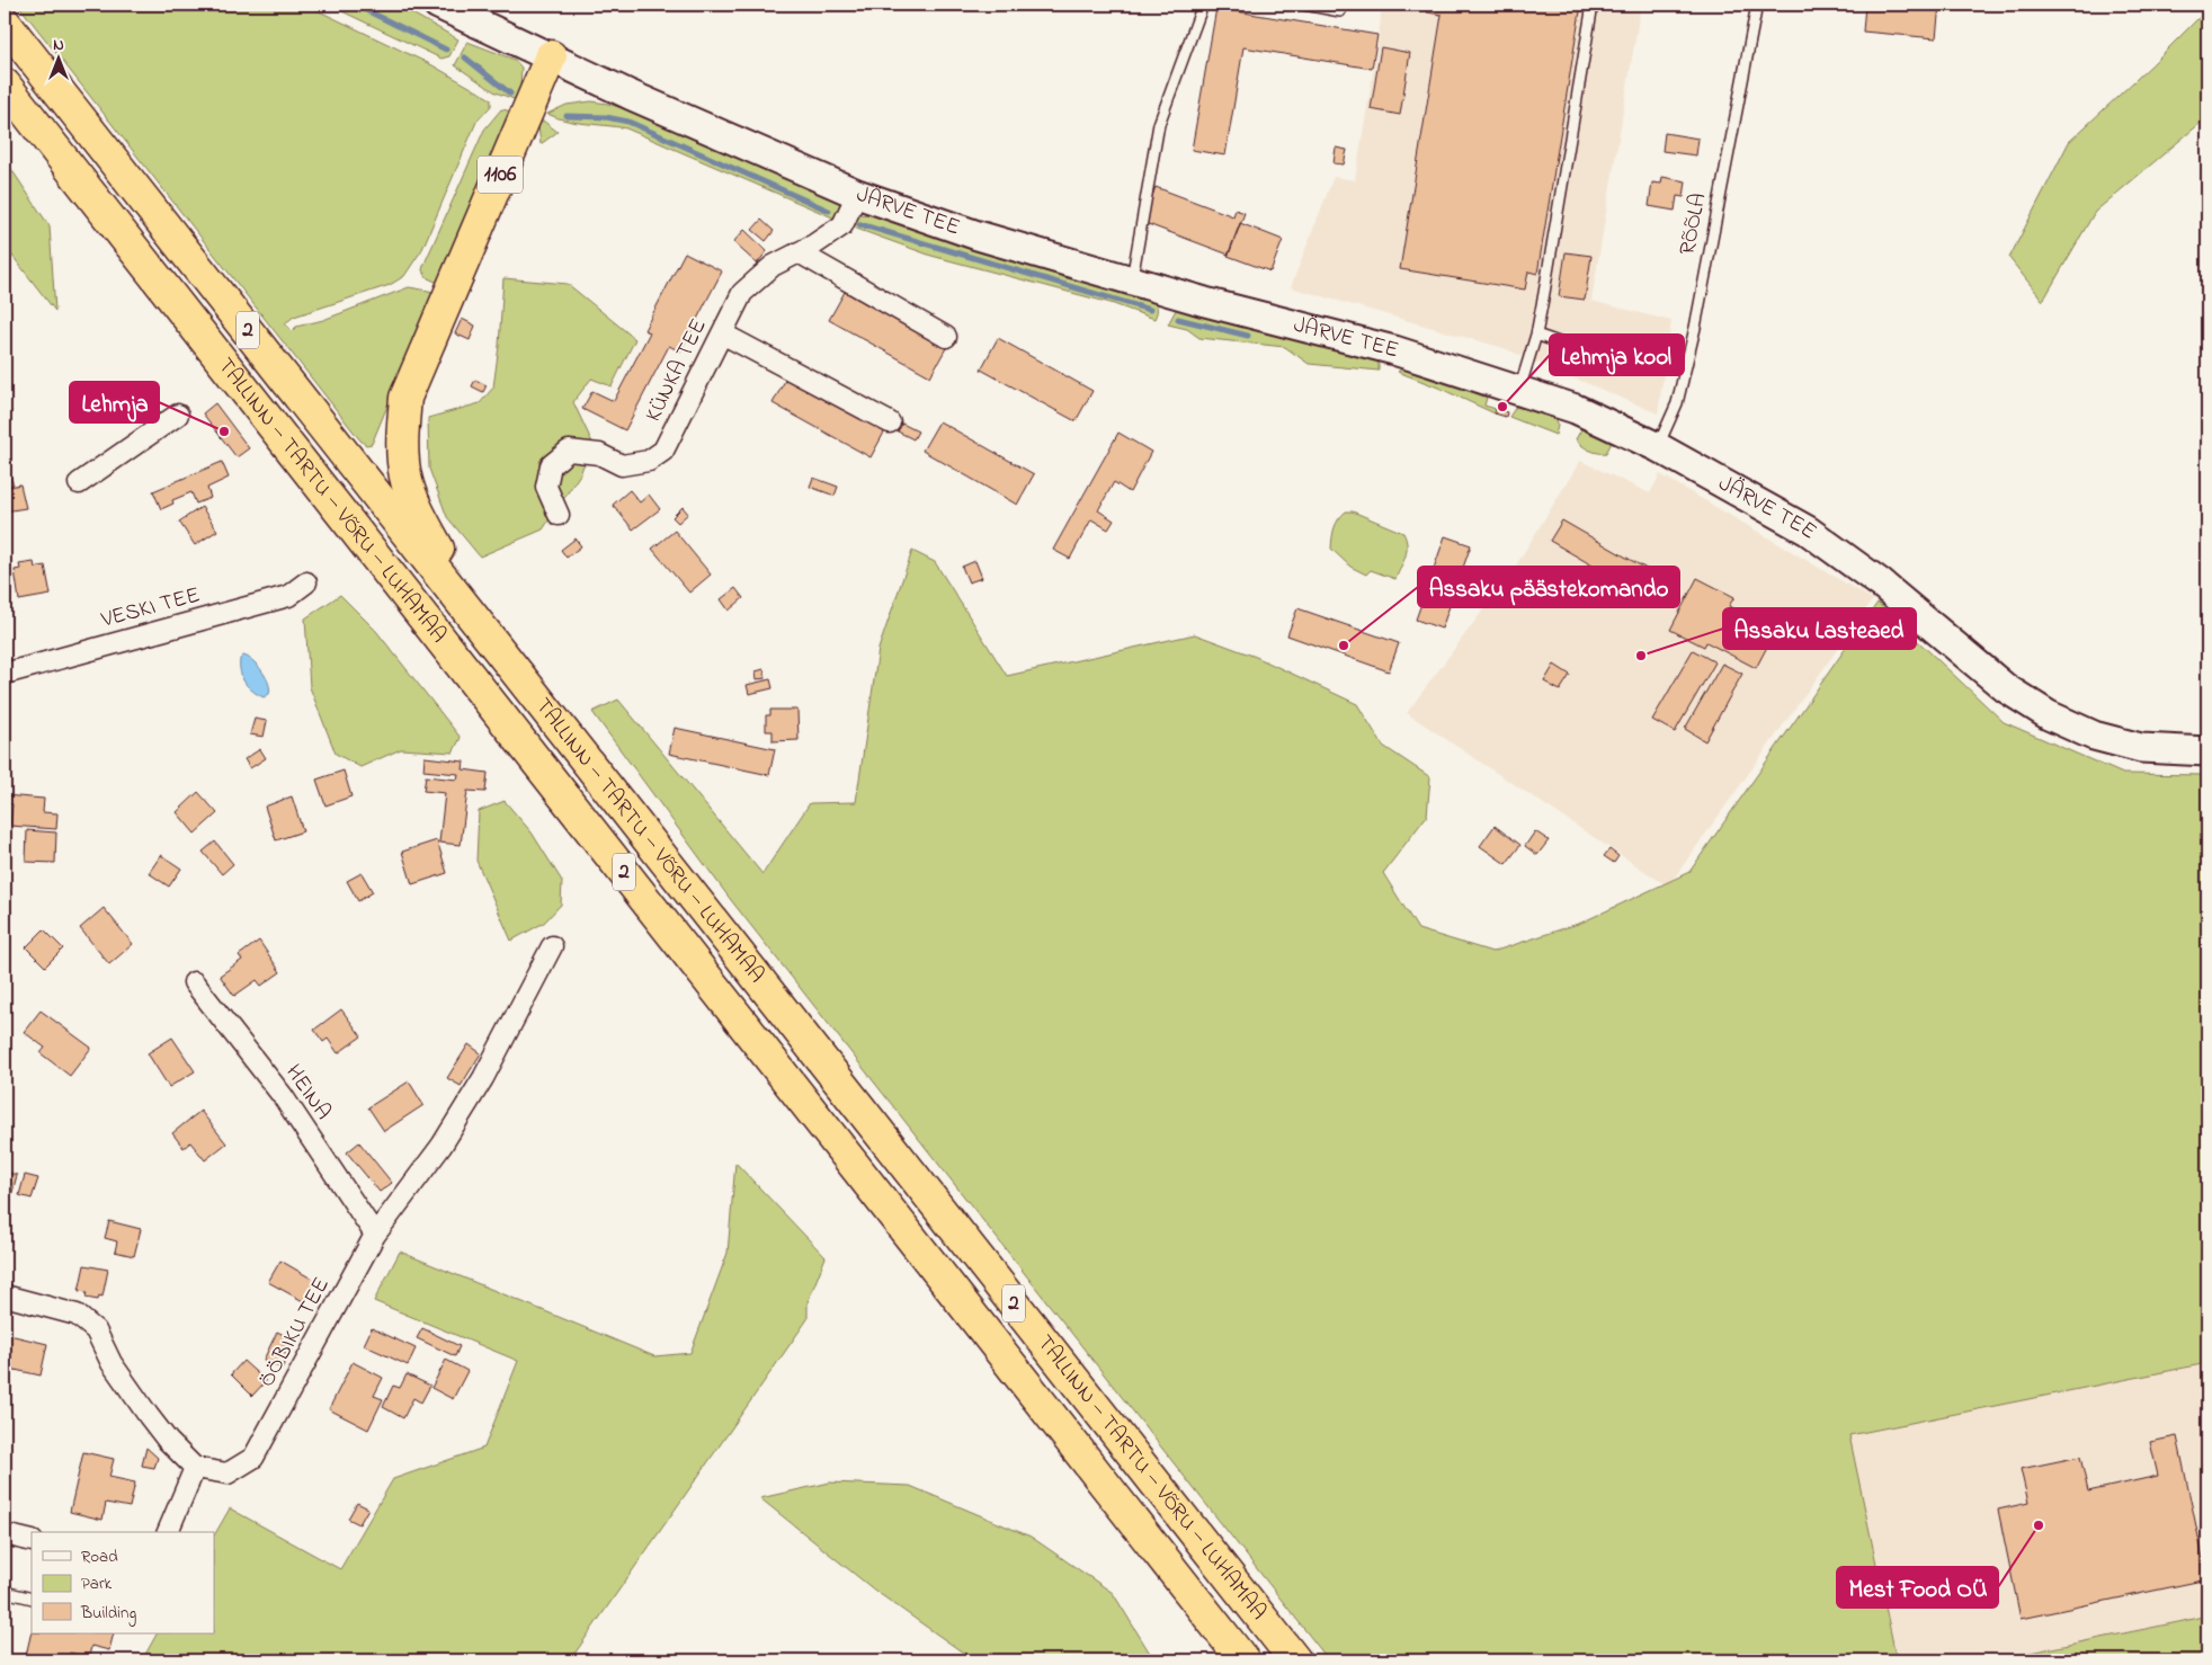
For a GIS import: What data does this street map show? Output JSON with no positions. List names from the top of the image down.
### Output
{
  "streets": {
    "highway": ["1106", "2", "TALLINN — TARTU — VÕRU — LUHAMAA"],
    "street": [
      "JÄRVE TEE",
      "KÜNKA TEE",
      "VESKI TEE",
      "HEINA",
      "ÖÖBIKU TEE"
    ],
    "lane": ["RÕÕLA"]
  },
  "crossings": [
    ["1106", "JÄRVE TEE"],
    ["1106", "TALLINN — TARTU — VÕRU — LUHAMAA"],
    ["JÄRVE TEE", "RÕÕLA"],
    ["JÄRVE TEE", "KÜNKA TEE"],
    ["HEINA", "ÖÖBIKU TEE"]
  ],
  "places": [
    "Lehmja kool",
    "Lehmja",
    "Assaku päästekomando",
    "Assaku Lasteaed",
    "Mest Food OÜ"
  ],
  "legend": ["Road", "Park", "Building"],
  "north": "top"
}
